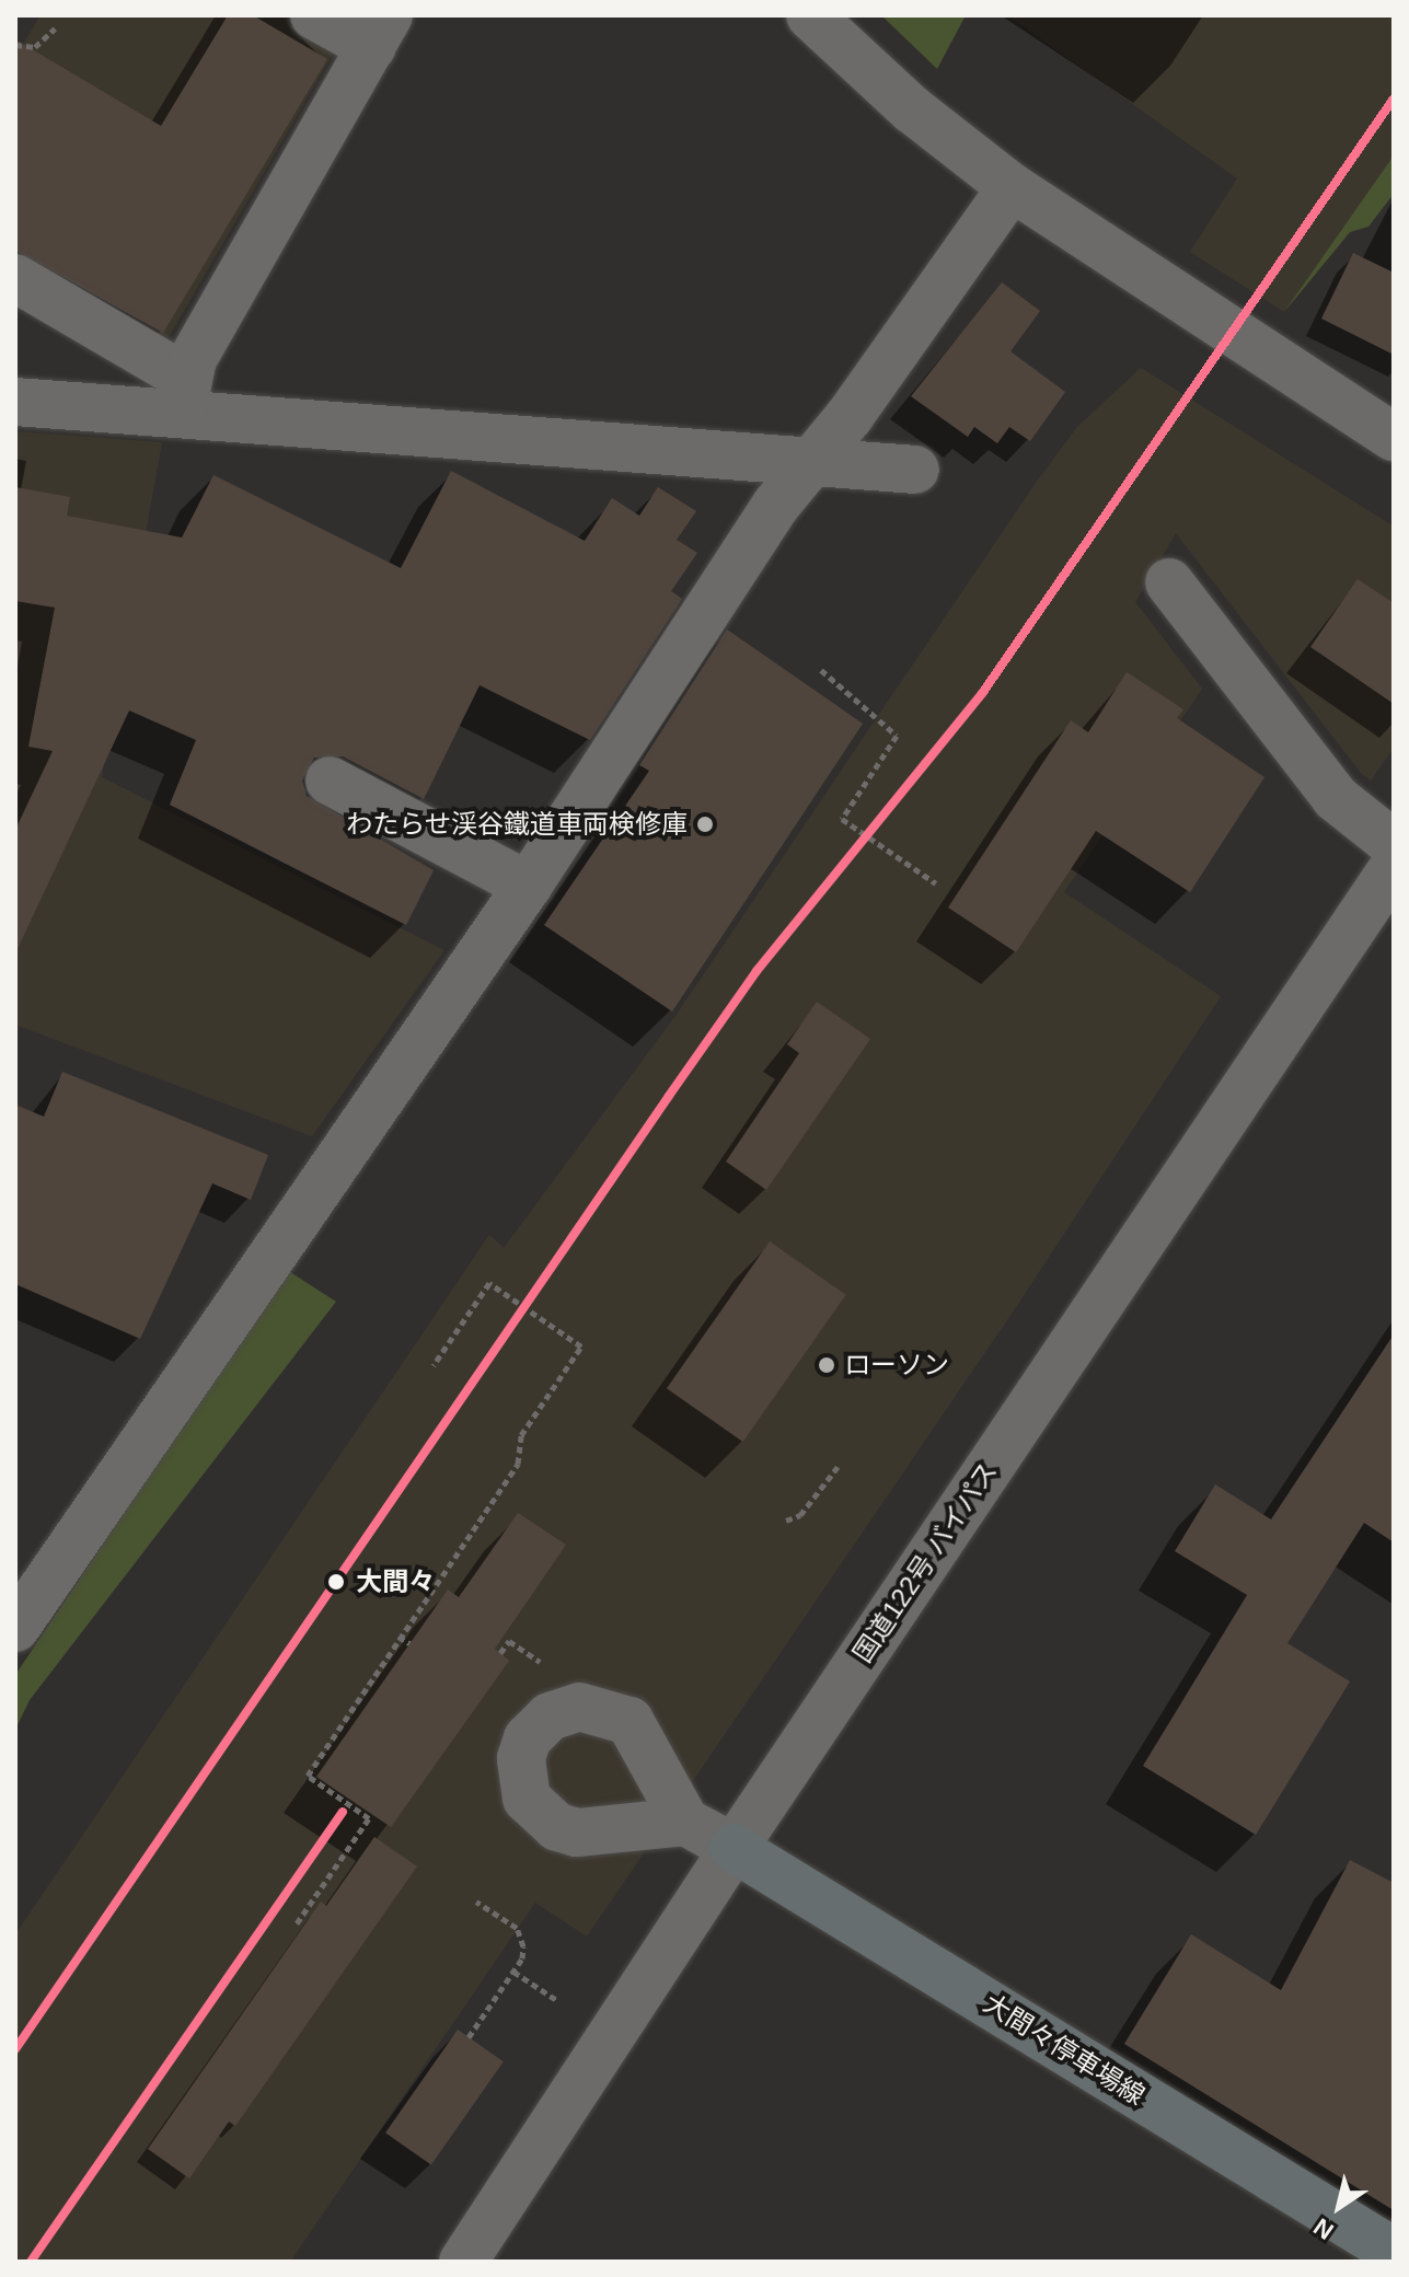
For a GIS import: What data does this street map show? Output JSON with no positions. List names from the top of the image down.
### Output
{
  "streets": {
    "main road": ["大間々停車場線"],
    "street": ["国道122号 バイパス"]
  },
  "crossings": [
    ["国道122号 バイパス", "大間々停車場線"]
  ],
  "places": ["わたらせ渓谷鐵道車両検修庫", "ローソン", "大間々"],
  "north": "bottom left"
}
